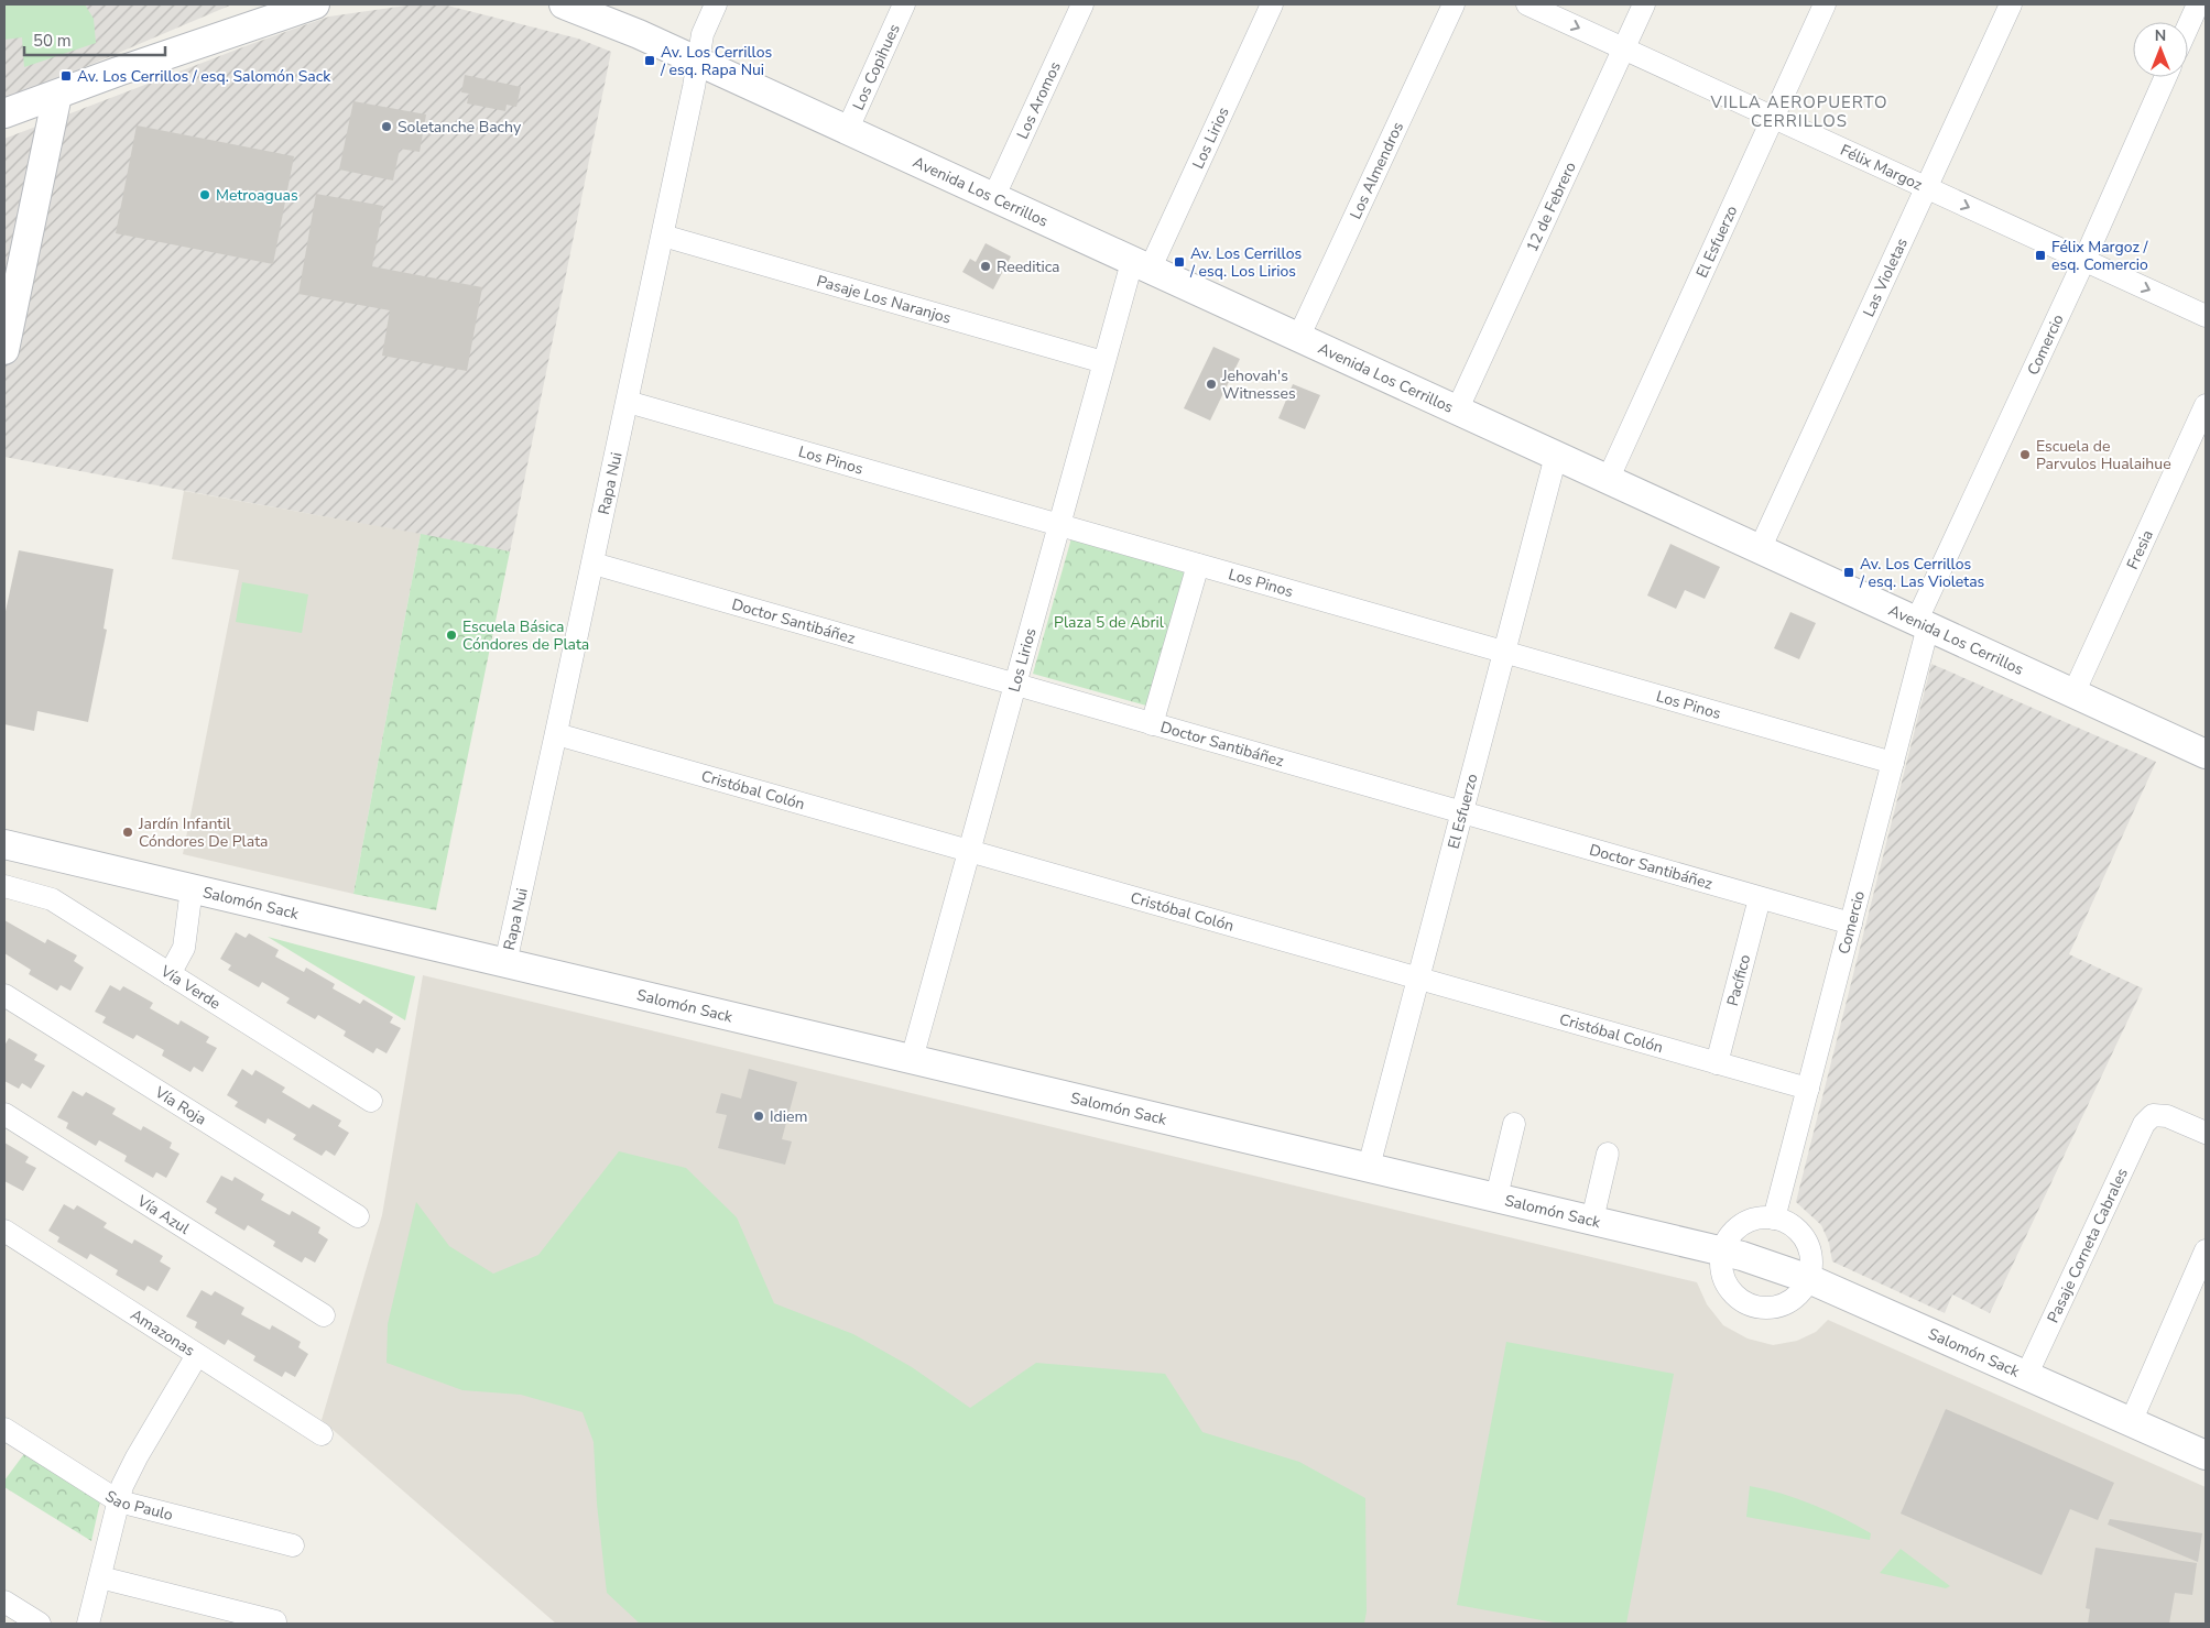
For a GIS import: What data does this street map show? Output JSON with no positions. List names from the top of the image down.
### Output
{
  "streets": {
    "street": [
      "Los Copihues",
      "Los Aromos",
      "Los Lirios",
      "Félix Margoz",
      "Los Almendros",
      "Avenida Los Cerrillos",
      "12 de Febrero",
      "El Esfuerzo",
      "Las Violetas",
      "Pasaje Los Naranjos",
      "Comercio",
      "Los Pinos",
      "Rapa Nui",
      "Fresia",
      "Doctor Santibáñez",
      "Cristóbal Colón",
      "Salomón Sack",
      "Pacífico",
      "Vía Verde",
      "Vía Roja",
      "Vía Azul",
      "Pasaje Corneta Cabrales",
      "Amazonas",
      "Sao Paulo"
    ]
  },
  "crossings": [
    ["Los Copihues", "Avenida Los Cerrillos"],
    ["Los Aromos", "Avenida Los Cerrillos"],
    ["Los Lirios", "Avenida Los Cerrillos"],
    ["Los Lirios", "Pasaje Los Naranjos"],
    ["Los Lirios", "Los Pinos"],
    ["Los Lirios", "Doctor Santibáñez"],
    ["Los Lirios", "Cristóbal Colón"],
    ["Los Lirios", "Salomón Sack"],
    ["Félix Margoz", "12 de Febrero"],
    ["Félix Margoz", "El Esfuerzo"],
    ["Félix Margoz", "Las Violetas"],
    ["Félix Margoz", "Comercio"],
    ["Los Almendros", "Avenida Los Cerrillos"],
    ["Avenida Los Cerrillos", "12 de Febrero"],
    ["Avenida Los Cerrillos", "El Esfuerzo"],
    ["Avenida Los Cerrillos", "Las Violetas"],
    ["Avenida Los Cerrillos", "Comercio"],
    ["Avenida Los Cerrillos", "Rapa Nui"],
    ["Avenida Los Cerrillos", "Fresia"],
    ["El Esfuerzo", "Los Pinos"],
    ["El Esfuerzo", "Doctor Santibáñez"],
    ["El Esfuerzo", "Cristóbal Colón"],
    ["El Esfuerzo", "Salomón Sack"],
    ["Pasaje Los Naranjos", "Rapa Nui"],
    ["Comercio", "Los Pinos"],
    ["Comercio", "Doctor Santibáñez"],
    ["Comercio", "Cristóbal Colón"],
    ["Los Pinos", "Rapa Nui"],
    ["Rapa Nui", "Doctor Santibáñez"],
    ["Rapa Nui", "Cristóbal Colón"],
    ["Rapa Nui", "Salomón Sack"],
    ["Doctor Santibáñez", "Pacífico"],
    ["Cristóbal Colón", "Pacífico"],
    ["Salomón Sack", "Pasaje Corneta Cabrales"]
  ],
  "one_way": ["Félix Margoz"],
  "districts": ["VILLA AEROPUERTO CERRILLOS"],
  "parks": ["Plaza 5 de Abril"],
  "places": {
    "transit": [
      "Av. Los Cerrillos / esq. Rapa Nui",
      "Av. Los Cerrillos / esq. Salomón Sack",
      "Félix Margoz / esq. Comercio",
      "Av. Los Cerrillos / esq. Los Lirios",
      "Av. Los Cerrillos / esq. Las Violetas"
    ],
    "other": [
      "Soletanche Bachy",
      "Metroaguas",
      "Reeditica",
      "Jehovah's Witnesses",
      "Escuela de Parvulos Hualaihue",
      "Escuela Básica Cóndores de Plata",
      "Jardín Infantil Cóndores De Plata",
      "Idiem"
    ]
  },
  "scale_bar": "50 m",
  "north": "top"
}
